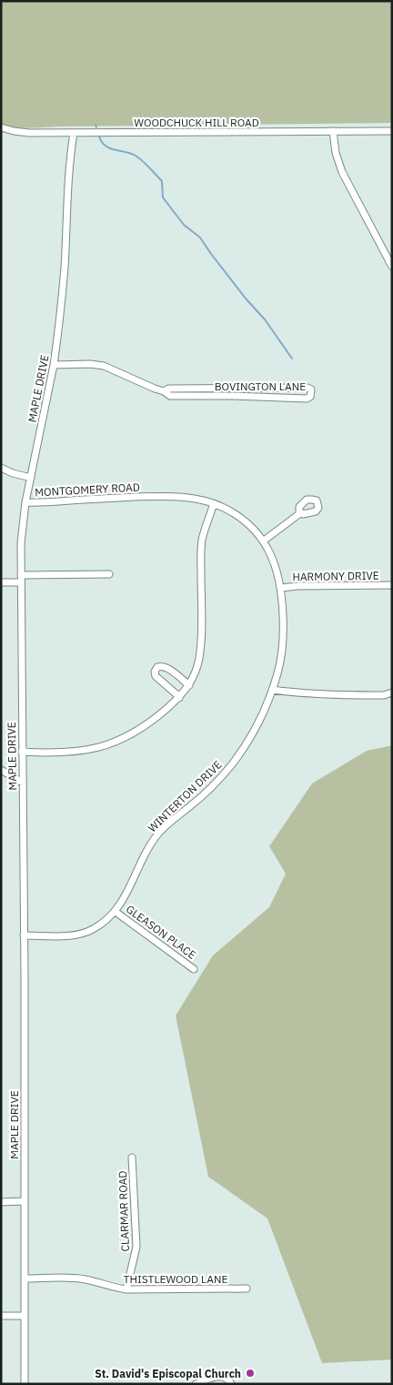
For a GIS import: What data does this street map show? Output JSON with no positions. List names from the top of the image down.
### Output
{
  "streets": {
    "street": [
      "WOODCHUCK HILL ROAD",
      "BOVINGTON LANE",
      "MAPLE DRIVE",
      "MONTGOMERY ROAD",
      "HARMONY DRIVE",
      "WINTERTON DRIVE",
      "GLEASON PLACE",
      "CLARMAR ROAD",
      "THISTLEWOOD LANE"
    ]
  },
  "crossings": [
    ["WOODCHUCK HILL ROAD", "MAPLE DRIVE"],
    ["BOVINGTON LANE", "MAPLE DRIVE"],
    ["MAPLE DRIVE", "MONTGOMERY ROAD"],
    ["MAPLE DRIVE", "WINTERTON DRIVE"],
    ["MAPLE DRIVE", "THISTLEWOOD LANE"],
    ["MONTGOMERY ROAD", "WINTERTON DRIVE"],
    ["HARMONY DRIVE", "WINTERTON DRIVE"],
    ["WINTERTON DRIVE", "GLEASON PLACE"],
    ["CLARMAR ROAD", "THISTLEWOOD LANE"]
  ],
  "places": ["St. David's Episcopal Church"]
}
